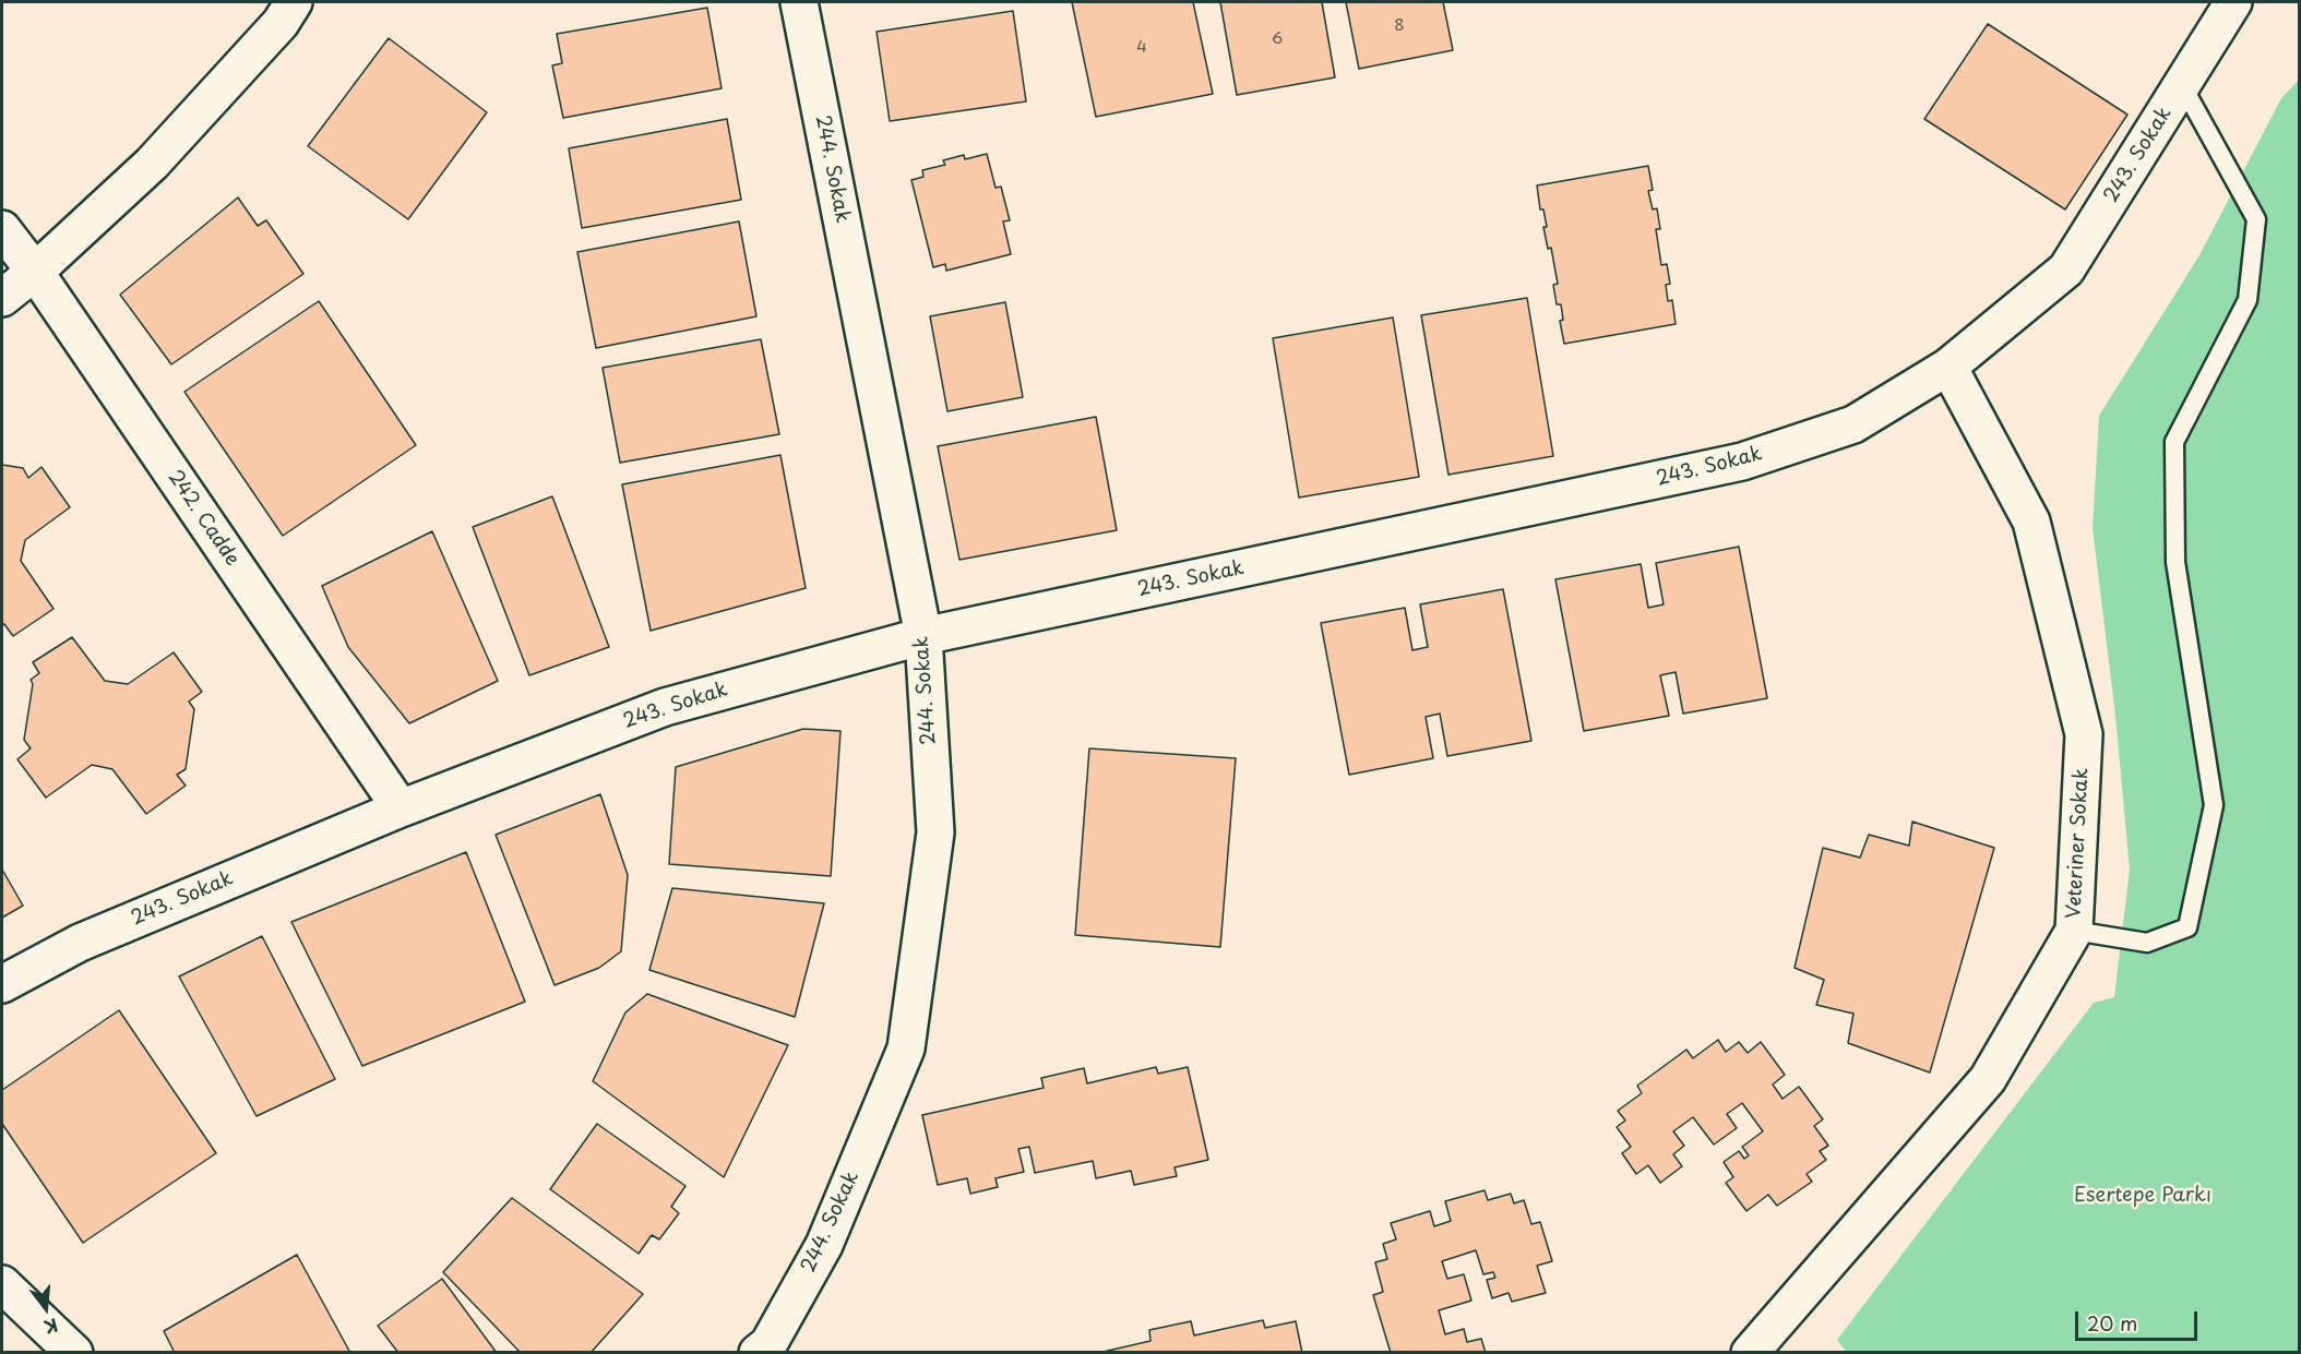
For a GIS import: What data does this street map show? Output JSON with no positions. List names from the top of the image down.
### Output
{
  "streets": {
    "street": [
      "243. Sokak",
      "244. Sokak",
      "242. Cadde",
      "Veteriner Sokak"
    ]
  },
  "crossings": [
    ["243. Sokak", "244. Sokak"],
    ["243. Sokak", "242. Cadde"],
    ["243. Sokak", "Veteriner Sokak"]
  ],
  "parks": ["Esertepe Parkı"],
  "house_numbers": ["8", "6", "4"],
  "scale_bar": "20 m",
  "north": "bottom"
}
